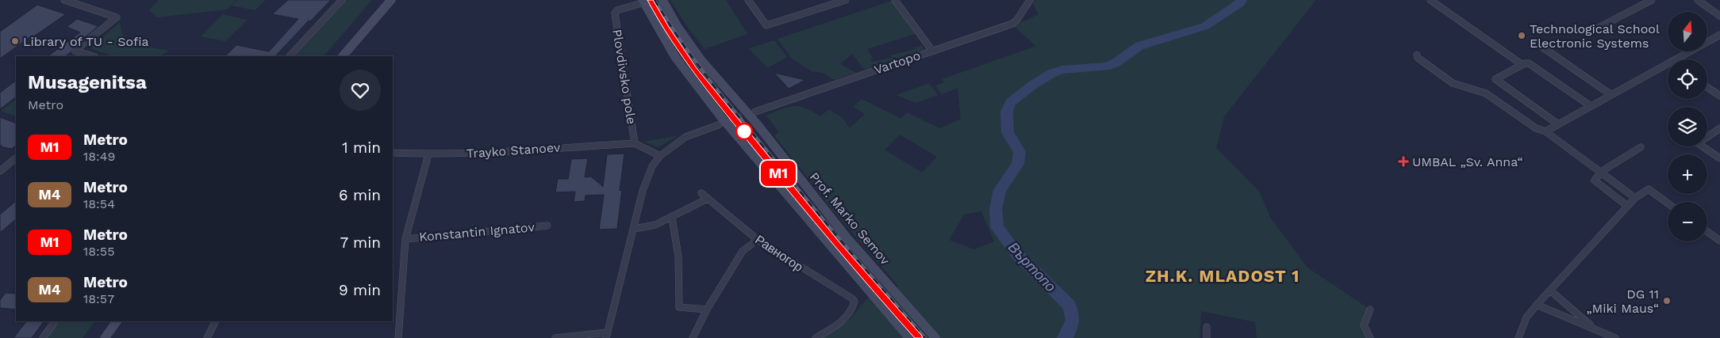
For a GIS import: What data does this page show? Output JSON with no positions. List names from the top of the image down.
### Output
{
  "streets": {
    "main road": ["Prof. Marko Semov"],
    "street": [
      "Vartopo",
      "Plovdivsko pole",
      "Trayko Stanoev",
      "Konstantin Ignatov",
      "Равногор"
    ]
  },
  "crossings": [
    ["Plovdivsko pole", "Trayko Stanoev"]
  ],
  "districts": ["ZH.K. MLADOST 1"],
  "water": ["Въртопо"],
  "places": {
    "other": ["Technological School Electronic Systems", "Library of TU - Sofia", "DG 11 „Miki Maus“"],
    "health": ["UMBAL „Sv. Anna“"]
  },
  "lines": ["metro line M1"],
  "north": "top",
  "page": {
    "on_map": "M1",
    "map_buttons": ["+", "−"],
    "heading": ["Musagenitsa", "Metro"],
    "list": [
      {
        "mark": "M1",
        "name": "Metro",
        "note": "18:49",
        "value": "1 min"
      },
      {
        "mark": "M4",
        "name": "Metro",
        "note": "18:54",
        "value": "6 min"
      },
      {
        "mark": "M1",
        "name": "Metro",
        "note": "18:55",
        "value": "7 min"
      },
      {
        "mark": "M4",
        "name": "Metro",
        "note": "18:57",
        "value": "9 min"
      }
    ]
  }
}
